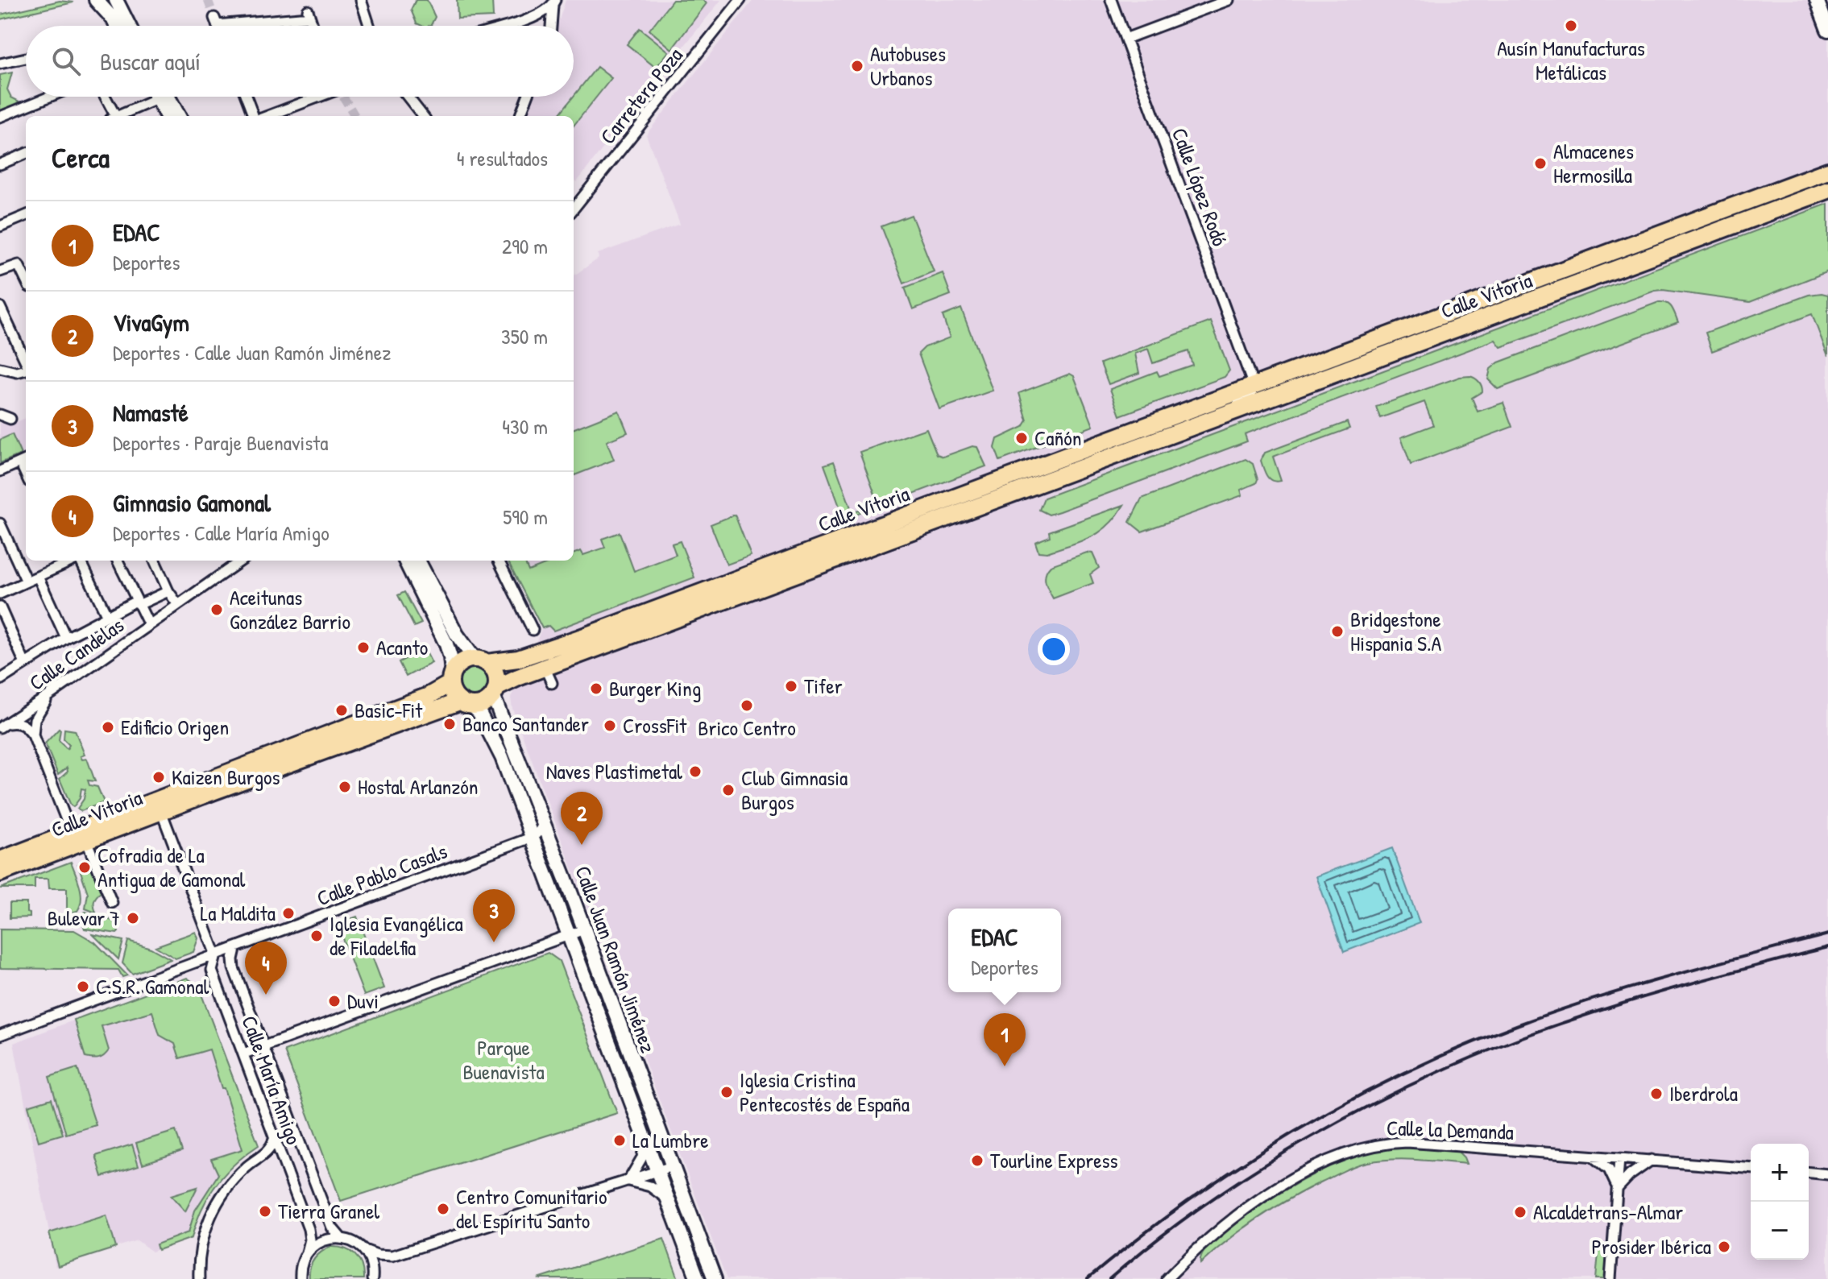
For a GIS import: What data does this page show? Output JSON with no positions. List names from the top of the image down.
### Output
{
  "streets": {
    "highway": ["Calle Vitoria"],
    "main road": ["Calle Juan Ramón Jiménez"],
    "street": [
      "Carretera Poza",
      "Calle López Rodó",
      "Calle Candelas",
      "Calle Pablo Casals",
      "Calle María Amigo",
      "Calle la Demanda"
    ]
  },
  "crossings": [
    ["Calle López Rodó", "Calle Vitoria"],
    ["Calle Vitoria", "Calle Juan Ramón Jiménez"],
    ["Calle Pablo Casals", "Calle Juan Ramón Jiménez"],
    ["Calle Pablo Casals", "Calle María Amigo"]
  ],
  "parks": ["Parque Buenavista"],
  "places": [
    "Ausín Manufacturas Metálicas",
    "Autobuses Urbanos",
    "Almacenes Hermosilla",
    "Cañón",
    "Aceitunas González Barrio",
    "Bridgestone Hispania S.A",
    "Acanto",
    "Tifer",
    "Burger King",
    "Brico Centro",
    "Basic-Fit",
    "Banco Santander",
    "CrossFit",
    "Edificio Origen",
    "Naves Plastimetal",
    "Kaizen Burgos",
    "Hostal Arlanzón",
    "Club Gimnasia Burgos",
    "Cofradia de La Antigua de Gamonal",
    "La Maldita",
    "Bulevar 7",
    "Iglesia Evangélica de Filadelfia",
    "C.S.R. Gamonal",
    "Duvi",
    "Iglesia Cristina Pentecostés de España",
    "Iberdrola",
    "La Lumbre",
    "Tourline Express",
    "Centro Comunitario del Espíritu Santo",
    "Tierra Granel",
    "Alcaldetrans-Almar",
    "Prosider Ibérica"
  ],
  "page": {
    "search": "Buscar aquí",
    "heading": ["Cerca", "4 resultados"],
    "list": [
      {
        "mark": "1",
        "name": "EDAC",
        "note": "Deportes",
        "value": "290 m"
      },
      {
        "mark": "2",
        "name": "VivaGym",
        "note": "Deportes · Calle Juan Ramón Jiménez",
        "value": "350 m"
      },
      {
        "mark": "3",
        "name": "Namasté",
        "note": "Deportes · Paraje Buenavista",
        "value": "430 m"
      },
      {
        "mark": "4",
        "name": "Gimnasio Gamonal",
        "note": "Deportes · Calle María Amigo",
        "value": "590 m"
      }
    ],
    "pins": [
      "2",
      "3",
      "4",
      "1"
    ],
    "popup": ["EDAC", "Deportes"],
    "map_buttons": ["+", "−"]
  }
}
